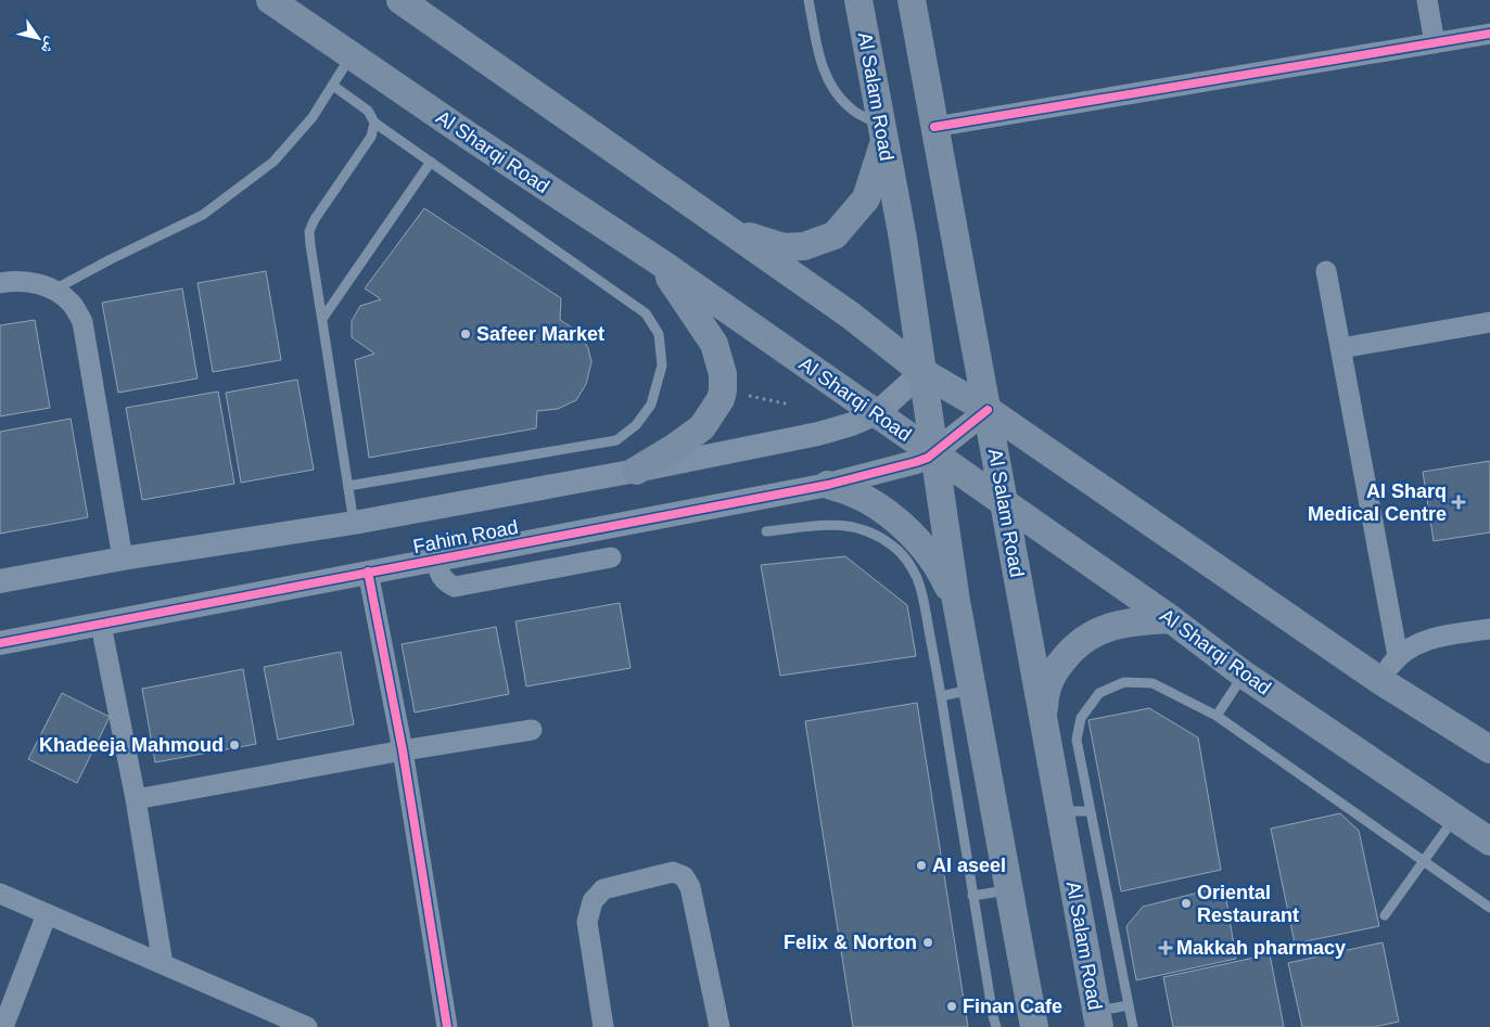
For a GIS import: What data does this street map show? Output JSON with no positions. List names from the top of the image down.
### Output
{
  "streets": {
    "main road": ["Al Salam Road", "Al Sharqi Road"],
    "street": ["Fahim Road"]
  },
  "crossings": [
    ["Al Salam Road", "Al Sharqi Road"],
    ["Al Salam Road", "Fahim Road"],
    ["Al Sharqi Road", "Fahim Road"]
  ],
  "places": {
    "other": [
      "Safeer Market",
      "Khadeeja Mahmoud",
      "Al aseel",
      "Oriental Restaurant",
      "Felix & Norton",
      "Finan Cafe"
    ],
    "health": ["Al Sharq Medical Centre", "Makkah pharmacy"]
  },
  "north": "bottom right"
}
